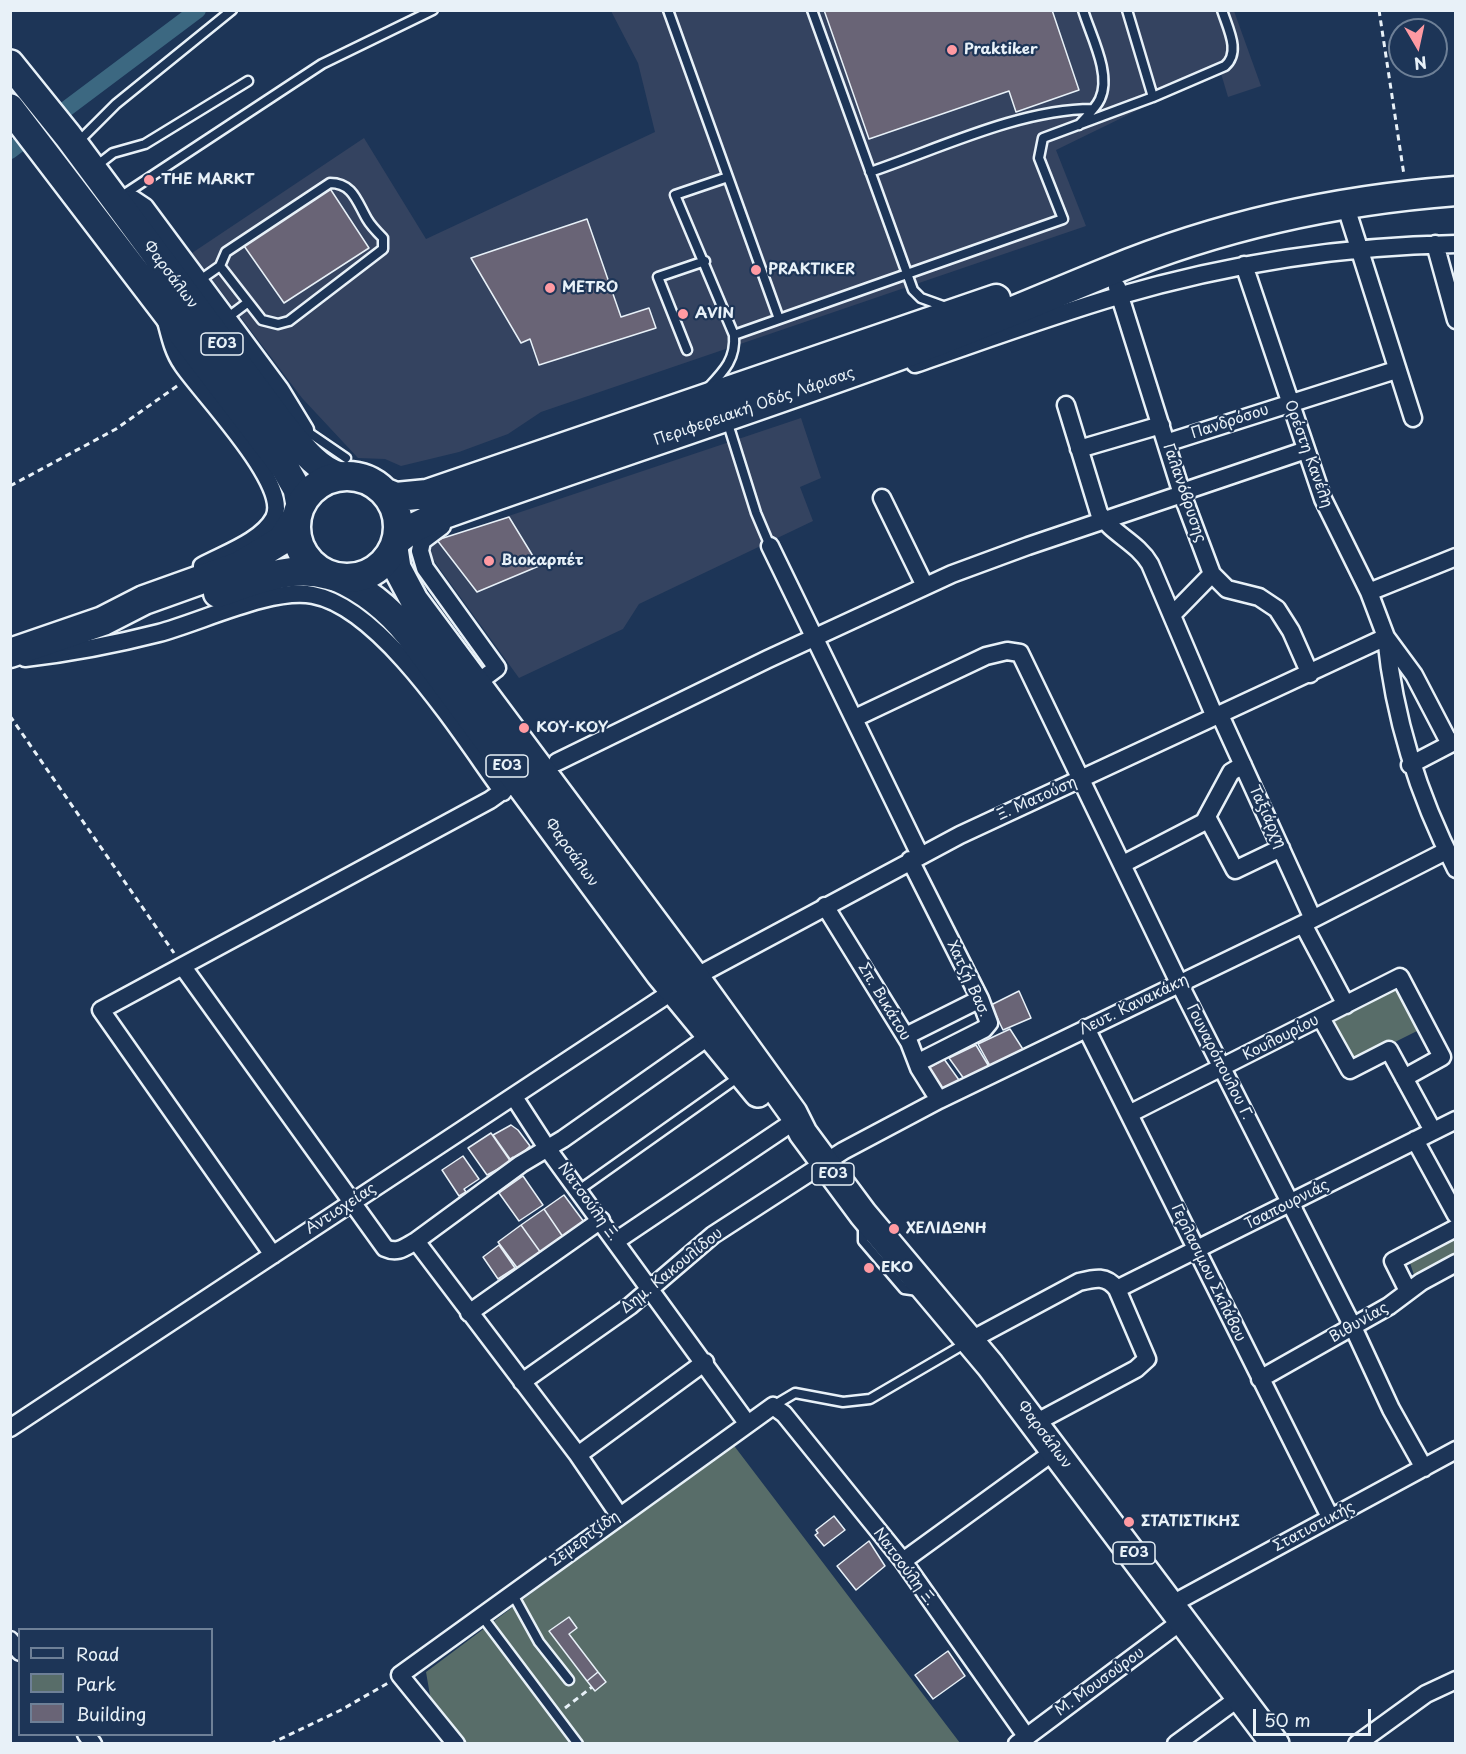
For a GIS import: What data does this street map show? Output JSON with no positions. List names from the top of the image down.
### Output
{
  "streets": {
    "highway": ["ΕΟ3", "Περιφερειακή Οδός Λάρισας"],
    "main road": ["Φαρσάλων"],
    "street": [
      "Πανδρόσου",
      "Ορέστη Κανέλη",
      "Γαλανόβρυσης",
      "Ξ. Ματούση",
      "Ταξιάρχη",
      "Χατζή Βασ.",
      "Σπ. Βικάτου",
      "Λευτ. Κανακάκη",
      "Κουλουρίου",
      "Γουναρόπουλου Γ.",
      "Νατσούλη Ξ.",
      "Τσαπουρνιάς",
      "Αντιοχείας",
      "Δημ. Κακουλίδου",
      "Γερλασιμου Σκλάβου",
      "Βιθυνίας",
      "Στατιστικής",
      "Σεμερτζίδη",
      "Μ. Μουσούρου"
    ]
  },
  "crossings": [
    ["Φαρσάλων", "ΕΟ3"],
    ["Φαρσάλων", "Περιφερειακή Οδός Λάρισας"],
    ["Φαρσάλων", "Ξ. Ματούση"],
    ["Φαρσάλων", "Λευτ. Κανακάκη"],
    ["Φαρσάλων", "Αντιοχείας"],
    ["Φαρσάλων", "Δημ. Κακουλίδου"],
    ["Φαρσάλων", "Στατιστικής"],
    ["Φαρσάλων", "Μ. Μουσούρου"],
    ["ΕΟ3", "Περιφερειακή Οδός Λάρισας"],
    ["Περιφερειακή Οδός Λάρισας", "Γαλανόβρυσης"],
    ["Πανδρόσου", "Ορέστη Κανέλη"],
    ["Πανδρόσου", "Γαλανόβρυσης"],
    ["Ορέστη Κανέλη", "Ξ. Ματούση"],
    ["Ορέστη Κανέλη", "Λευτ. Κανακάκη"],
    ["Ξ. Ματούση", "Ταξιάρχη"],
    ["Ξ. Ματούση", "Χατζή Βασ."],
    ["Ξ. Ματούση", "Σπ. Βικάτου"],
    ["Ξ. Ματούση", "Γουναρόπουλου Γ."],
    ["Ταξιάρχη", "Λευτ. Κανακάκη"],
    ["Ταξιάρχη", "Κουλουρίου"],
    ["Χατζή Βασ.", "Σπ. Βικάτου"],
    ["Χατζή Βασ.", "Γουναρόπουλου Γ."],
    ["Σπ. Βικάτου", "Λευτ. Κανακάκη"],
    ["Λευτ. Κανακάκη", "Γουναρόπουλου Γ."],
    ["Λευτ. Κανακάκη", "Δημ. Κακουλίδου"],
    ["Λευτ. Κανακάκη", "Γερλασιμου Σκλάβου"],
    ["Κουλουρίου", "Γουναρόπουλου Γ."],
    ["Κουλουρίου", "Γερλασιμου Σκλάβου"],
    ["Γουναρόπουλου Γ.", "Τσαπουρνιάς"],
    ["Γουναρόπουλου Γ.", "Βιθυνίας"],
    ["Γουναρόπουλου Γ.", "Στατιστικής"],
    ["Νατσούλη Ξ.", "Αντιοχείας"],
    ["Νατσούλη Ξ.", "Δημ. Κακουλίδου"],
    ["Νατσούλη Ξ.", "Σεμερτζίδη"],
    ["Νατσούλη Ξ.", "Μ. Μουσούρου"],
    ["Τσαπουρνιάς", "Γερλασιμου Σκλάβου"],
    ["Γερλασιμου Σκλάβου", "Βιθυνίας"],
    ["Γερλασιμου Σκλάβου", "Στατιστικής"],
    ["Στατιστικής", "Μ. Μουσούρου"]
  ],
  "places": [
    "Praktiker",
    "THE MARKT",
    "PRAKTIKER",
    "METRO",
    "AVIN",
    "Βιοκαρπέτ",
    "ΚΟΥ-ΚΟΥ",
    "ΧΕΛΙΔΩΝΗ",
    "EKO",
    "ΣΤΑΤΙΣΤΙΚΗΣ"
  ],
  "legend": ["Road", "Park", "Building"],
  "scale_bar": "50 m",
  "north": "bottom"
}
